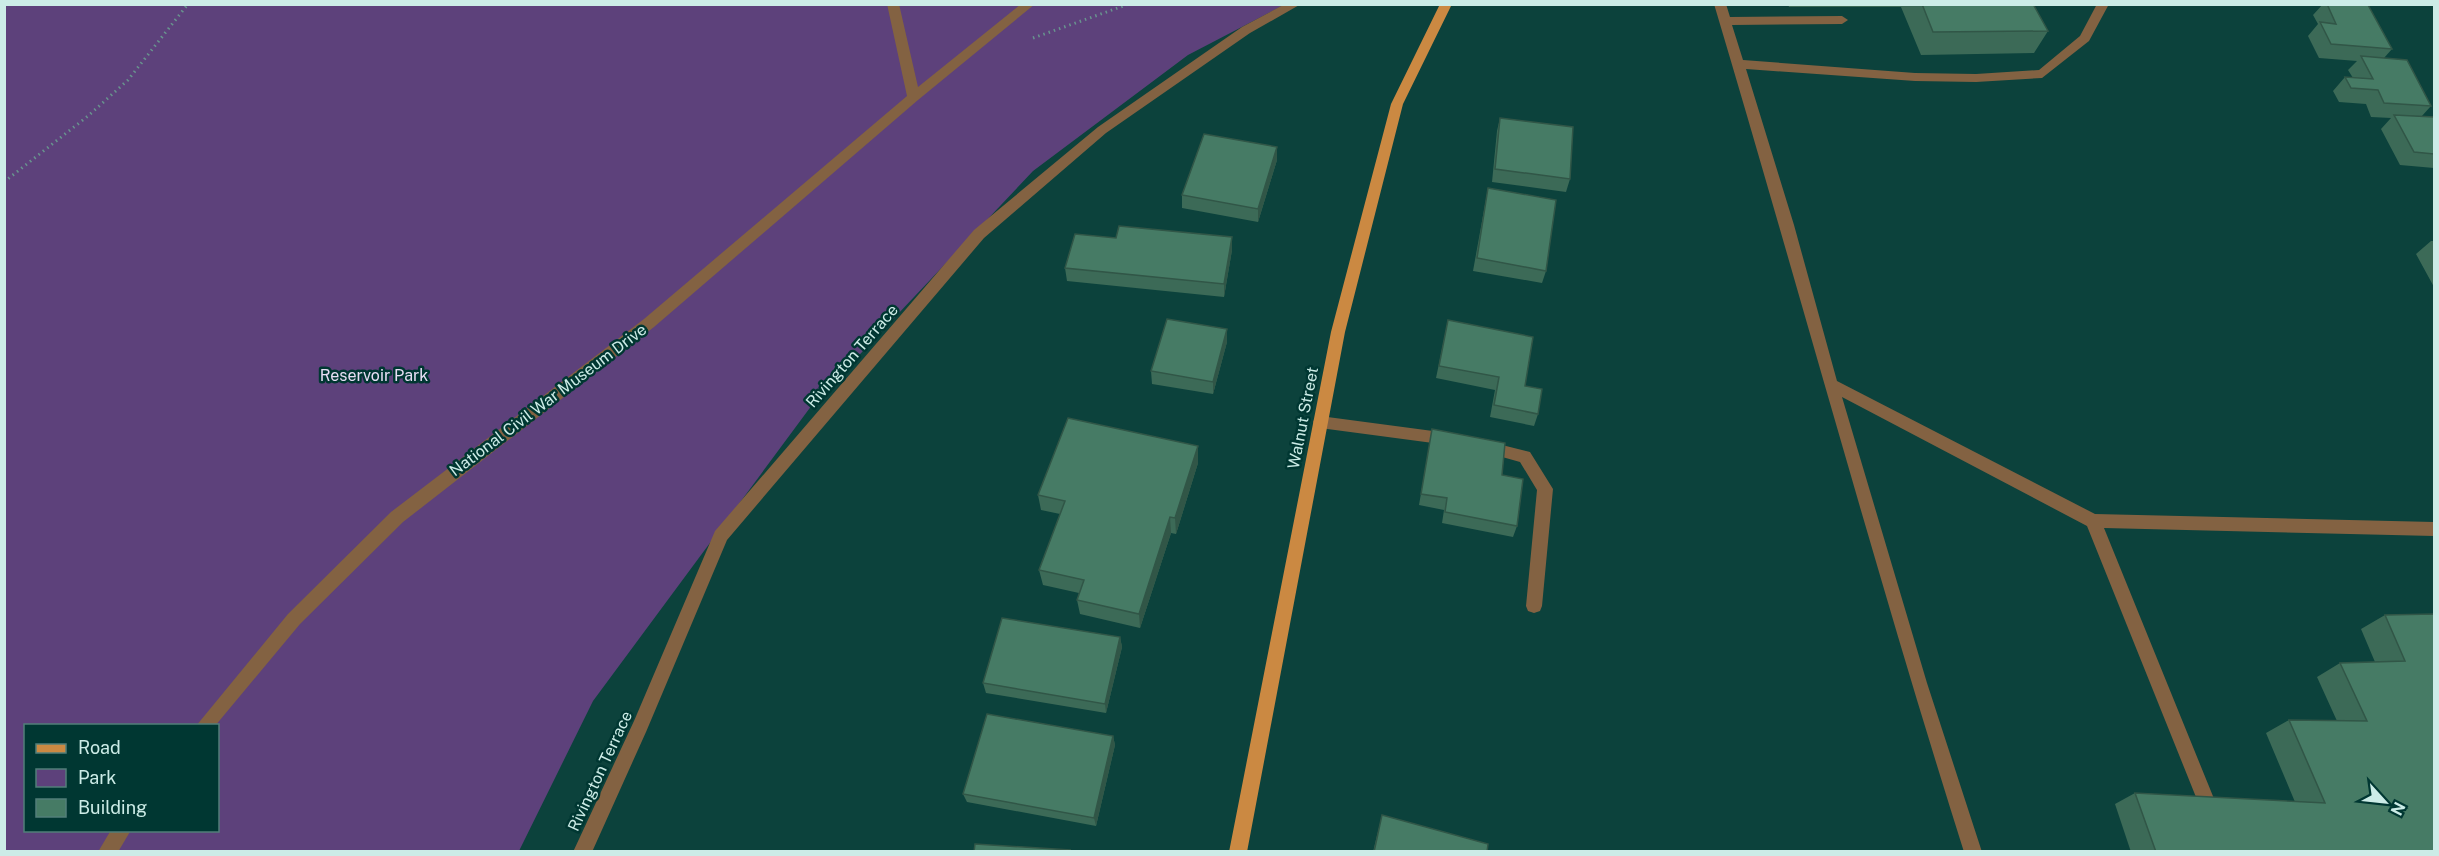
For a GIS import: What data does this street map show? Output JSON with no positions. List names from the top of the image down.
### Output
{
  "streets": {
    "main road": ["Walnut Street"],
    "lane": ["Rivington Terrace", "National Civil War Museum Drive"]
  },
  "parks": ["Reservoir Park"],
  "legend": ["Road", "Park", "Building"],
  "north": "bottom right"
}
